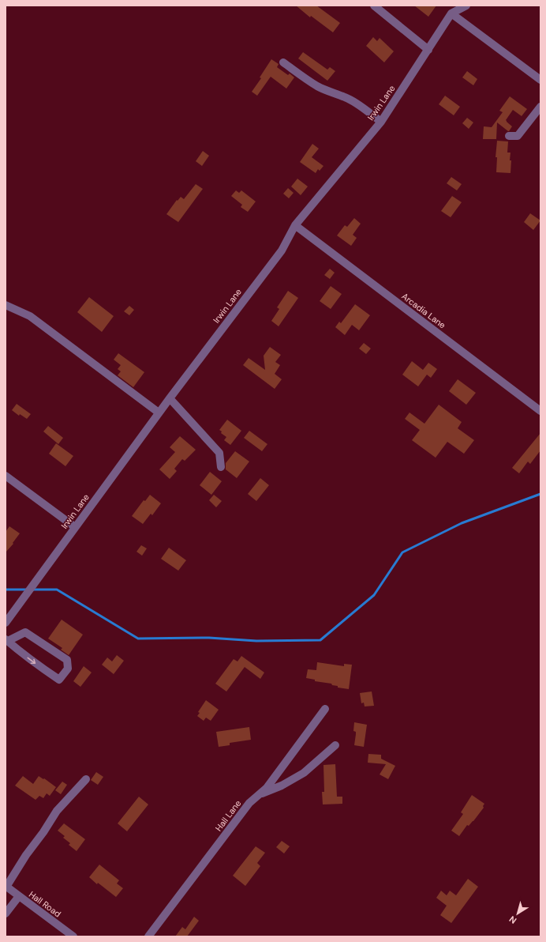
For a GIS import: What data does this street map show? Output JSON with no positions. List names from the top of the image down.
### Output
{
  "streets": {
    "street": [
      "Irwin Lane",
      "Arcadia Lane",
      "Hall Lane",
      "Hall Road"
    ]
  },
  "crossings": [
    ["Irwin Lane", "Arcadia Lane"]
  ],
  "north": "bottom left"
}
